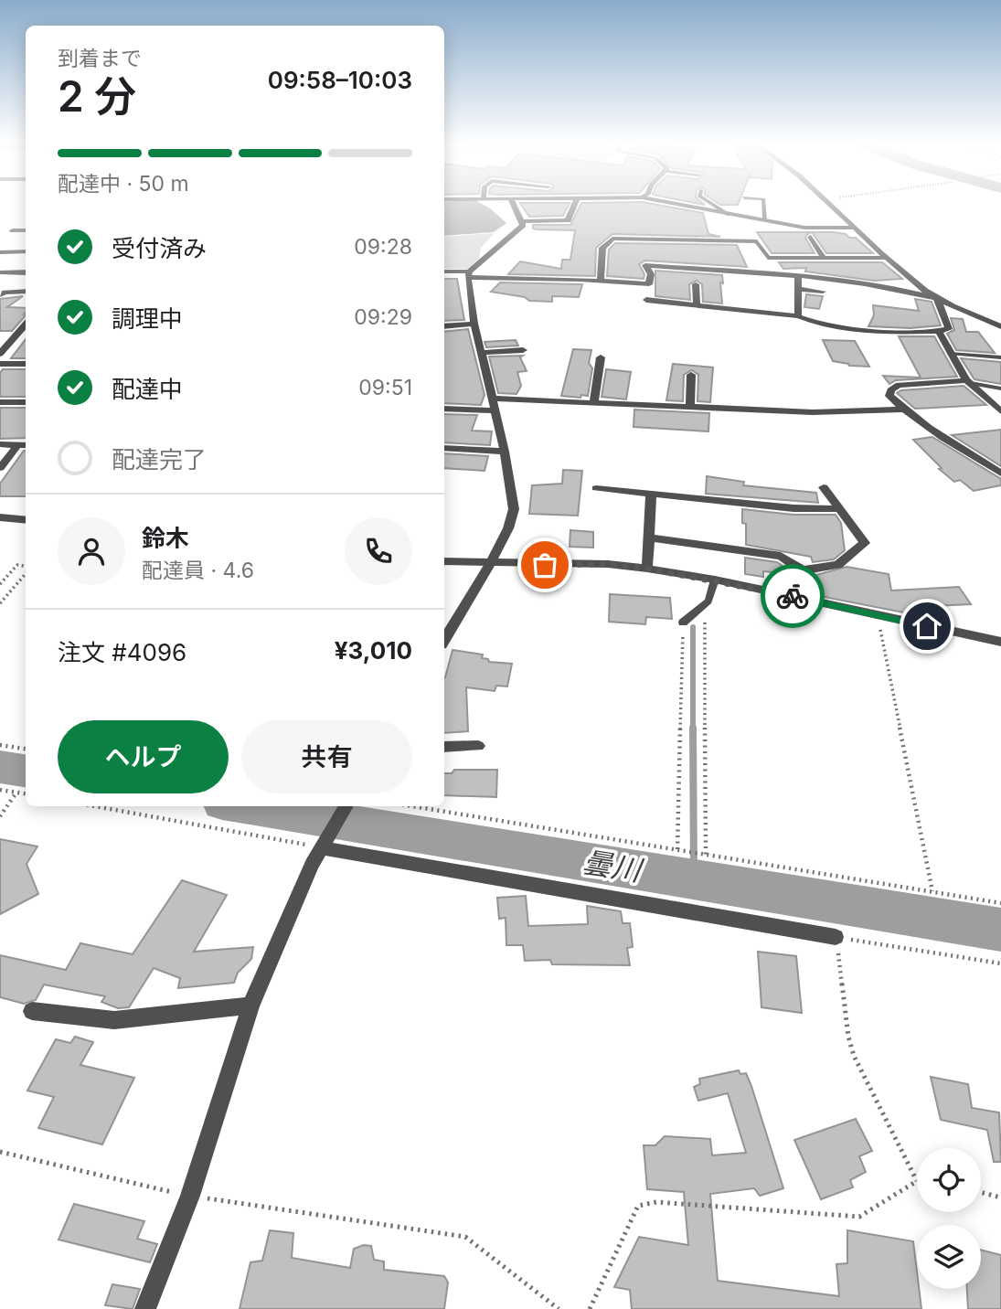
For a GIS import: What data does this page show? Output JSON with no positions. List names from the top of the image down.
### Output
{
  "water": ["曇川"],
  "page": {
    "heading": ["2 分", "到着まで", "09:58–10:03"],
    "panel": [
      "鈴木",
      "配達員 · 4.6",
      "注文 #4096",
      "¥3,010"
    ],
    "bar": "配達中 · 50 m",
    "list": [
      ["受付済み", "09:28"],
      ["調理中", "09:29"],
      ["配達中", "09:51"],
      "配達完了"
    ],
    "buttons": ["ヘルプ", "共有"]
  }
}
